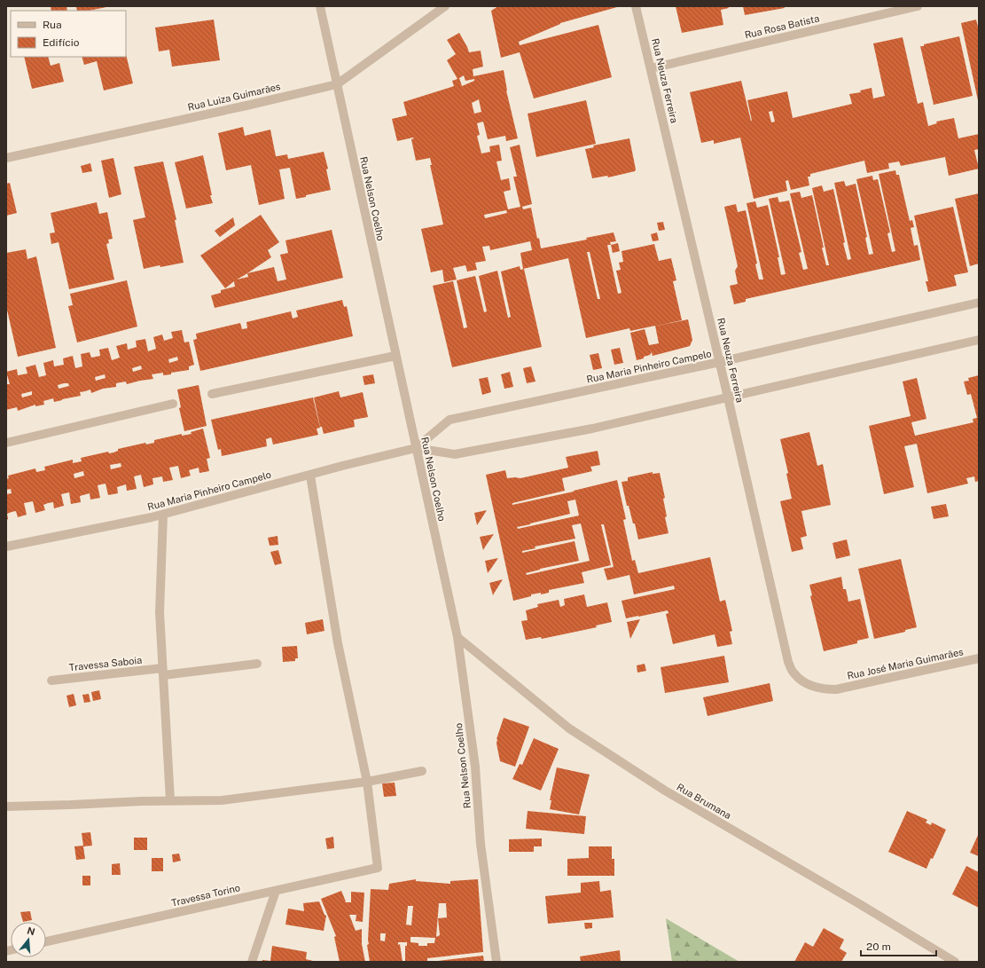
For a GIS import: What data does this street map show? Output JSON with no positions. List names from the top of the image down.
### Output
{
  "streets": {
    "street": [
      "Rua Rosa Batista",
      "Rua Neuza Ferreira",
      "Rua Luiza Guimarães",
      "Rua Nelson Coelho",
      "Rua Maria Pinheiro Campelo",
      "Travessa Saboia",
      "Rua José Maria Guimarães",
      "Rua Brumana",
      "Travessa Torino"
    ]
  },
  "crossings": [
    ["Rua Rosa Batista", "Rua Neuza Ferreira"],
    ["Rua Neuza Ferreira", "Rua Maria Pinheiro Campelo"],
    ["Rua Neuza Ferreira", "Rua José Maria Guimarães"],
    ["Rua Luiza Guimarães", "Rua Nelson Coelho"],
    ["Rua Nelson Coelho", "Rua Maria Pinheiro Campelo"],
    ["Rua Nelson Coelho", "Rua Brumana"]
  ],
  "legend": ["Rua", "Edifício"],
  "scale_bar": "20 m",
  "north": "top"
}
